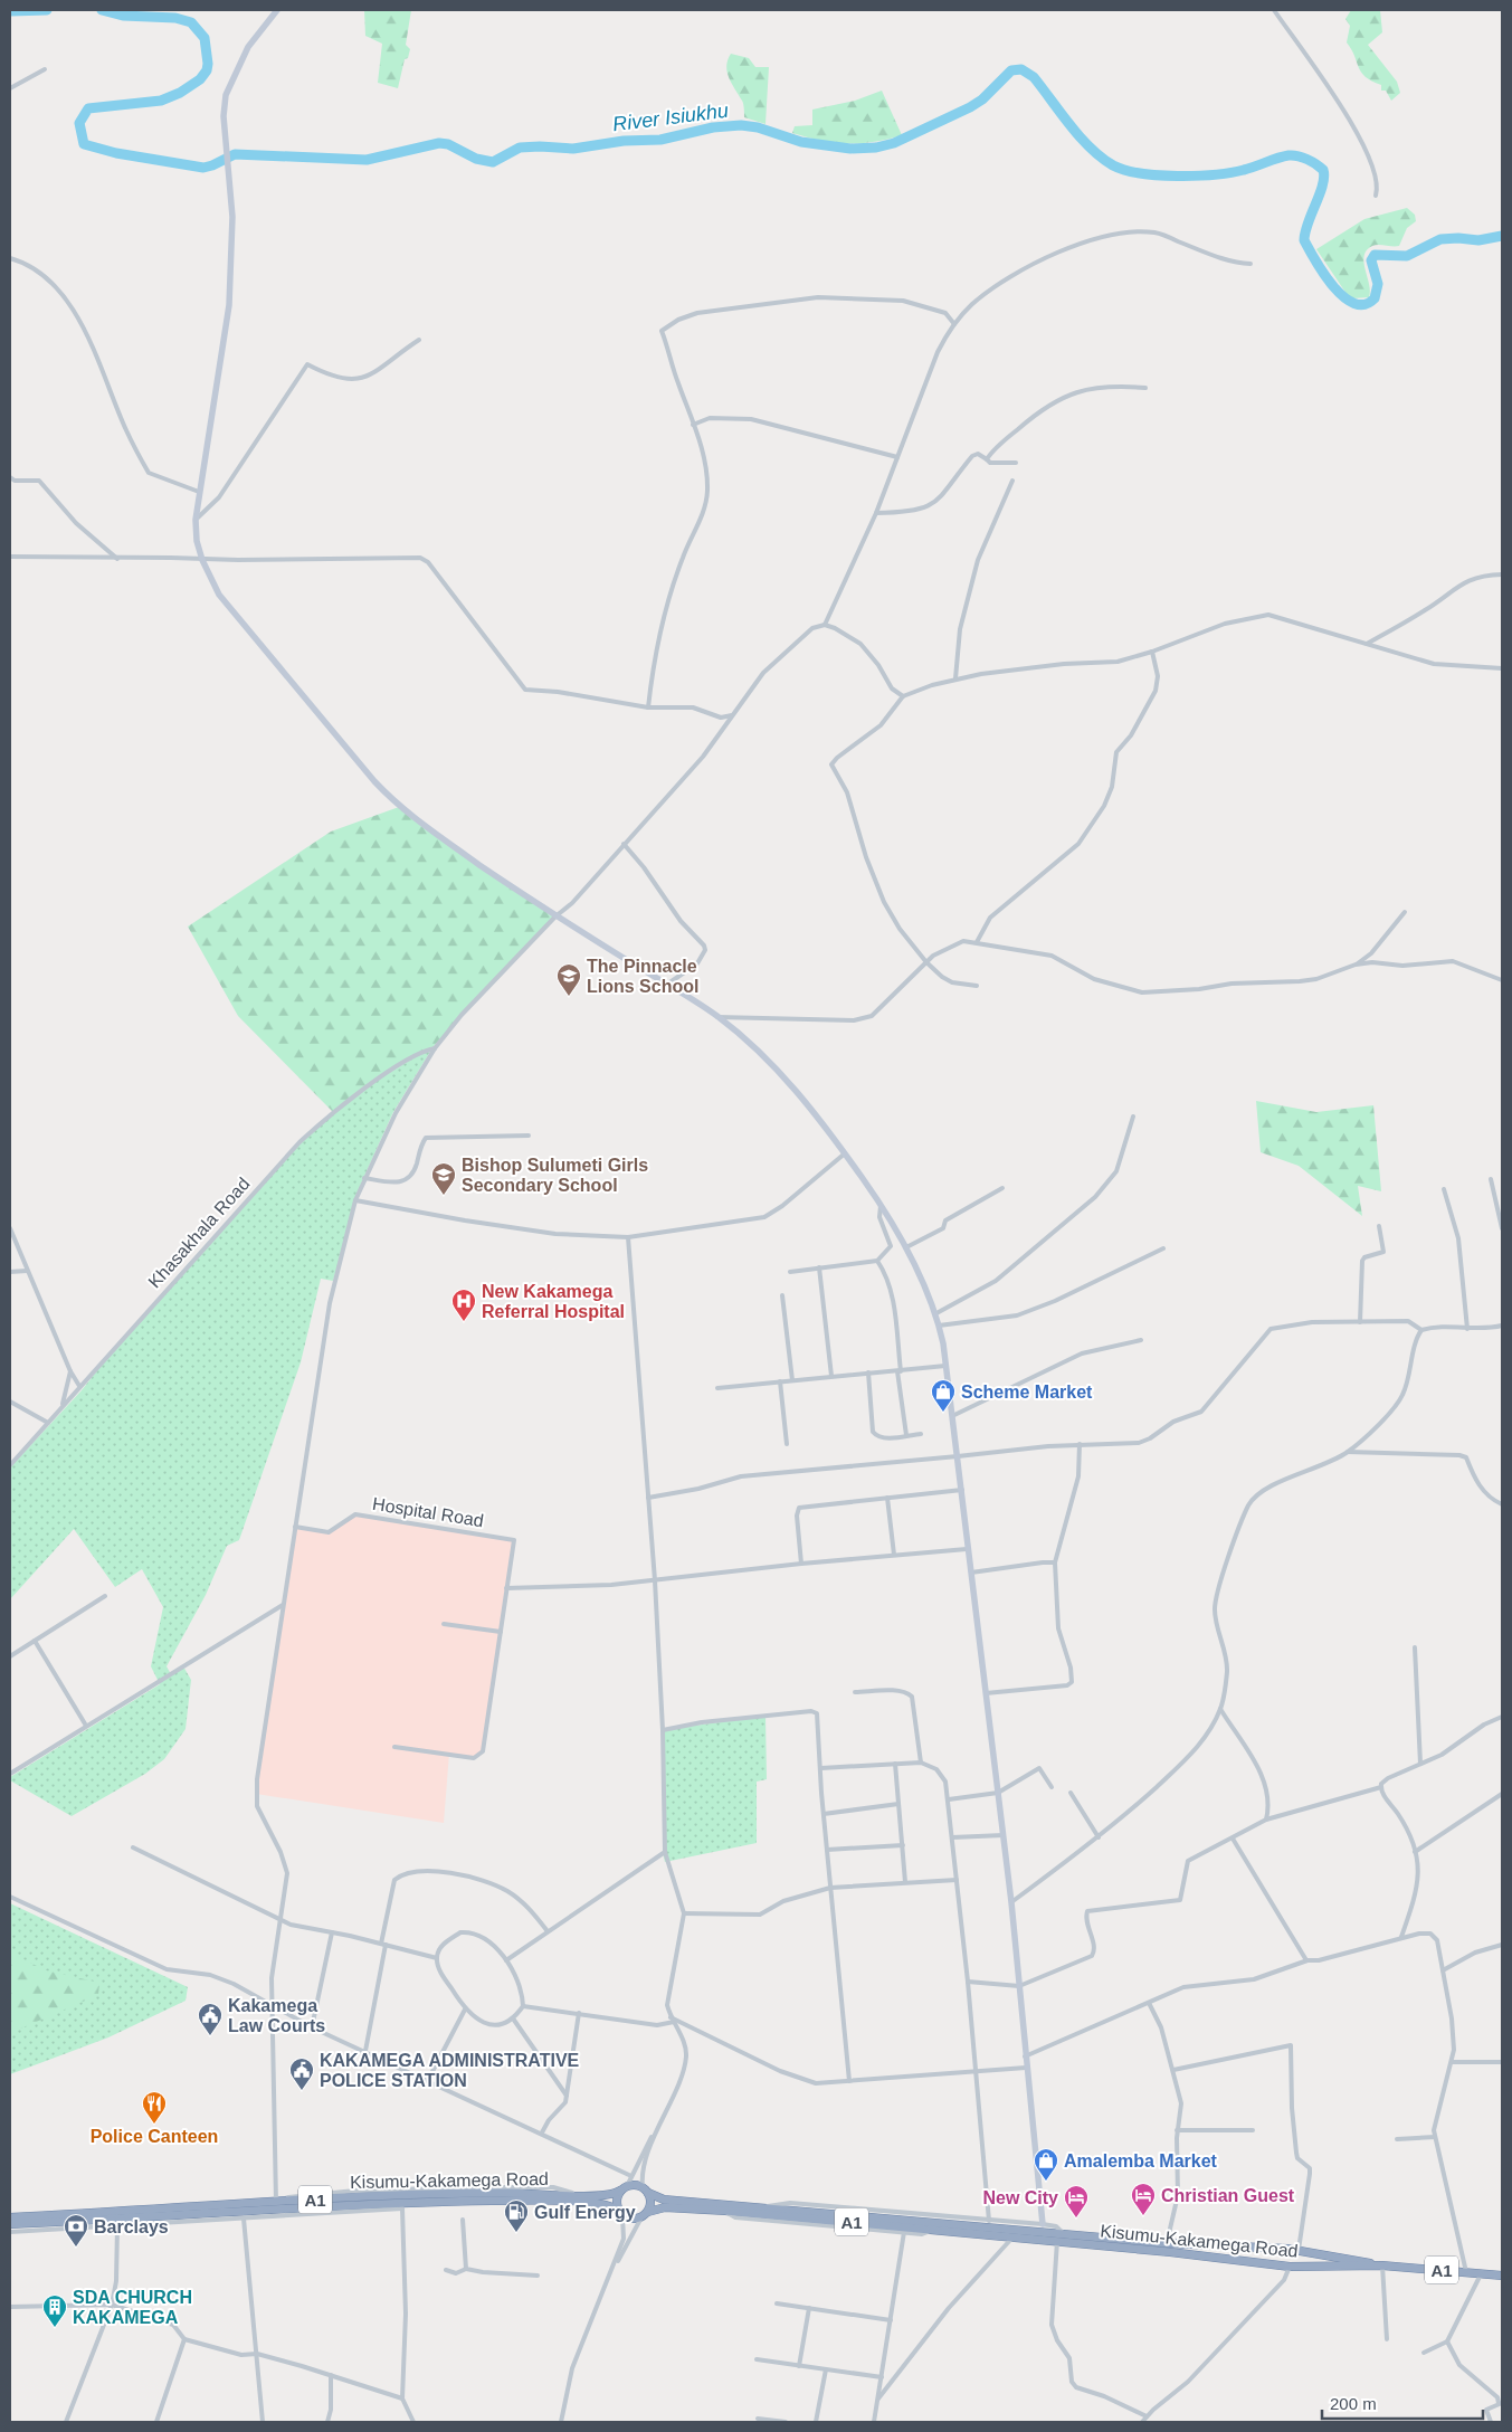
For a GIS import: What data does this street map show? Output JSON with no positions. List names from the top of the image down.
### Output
{
  "streets": {
    "highway": ["Kisumu-Kakamega Road", "A1"],
    "street": ["Khasakhala Road", "Hospital Road"]
  },
  "water": ["River Isiukhu"],
  "places": {
    "school or university": ["The Pinnacle Lions School", "Bishop Sulumeti Girls Secondary School"],
    "hospital": ["New Kakamega Referral Hospital"],
    "shop": ["Scheme Market", "Amalemba Market"],
    "public building": ["Kakamega Law Courts", "KAKAMEGA ADMINISTRATIVE POLICE STATION"],
    "restaurant": ["Police Canteen"],
    "hotel": ["Christian Guest", "New City"],
    "fuel station": ["Gulf Energy"],
    "bank": ["Barclays"],
    "building": ["SDA CHURCH KAKAMEGA"]
  },
  "scale_bar": "200 m"
}
